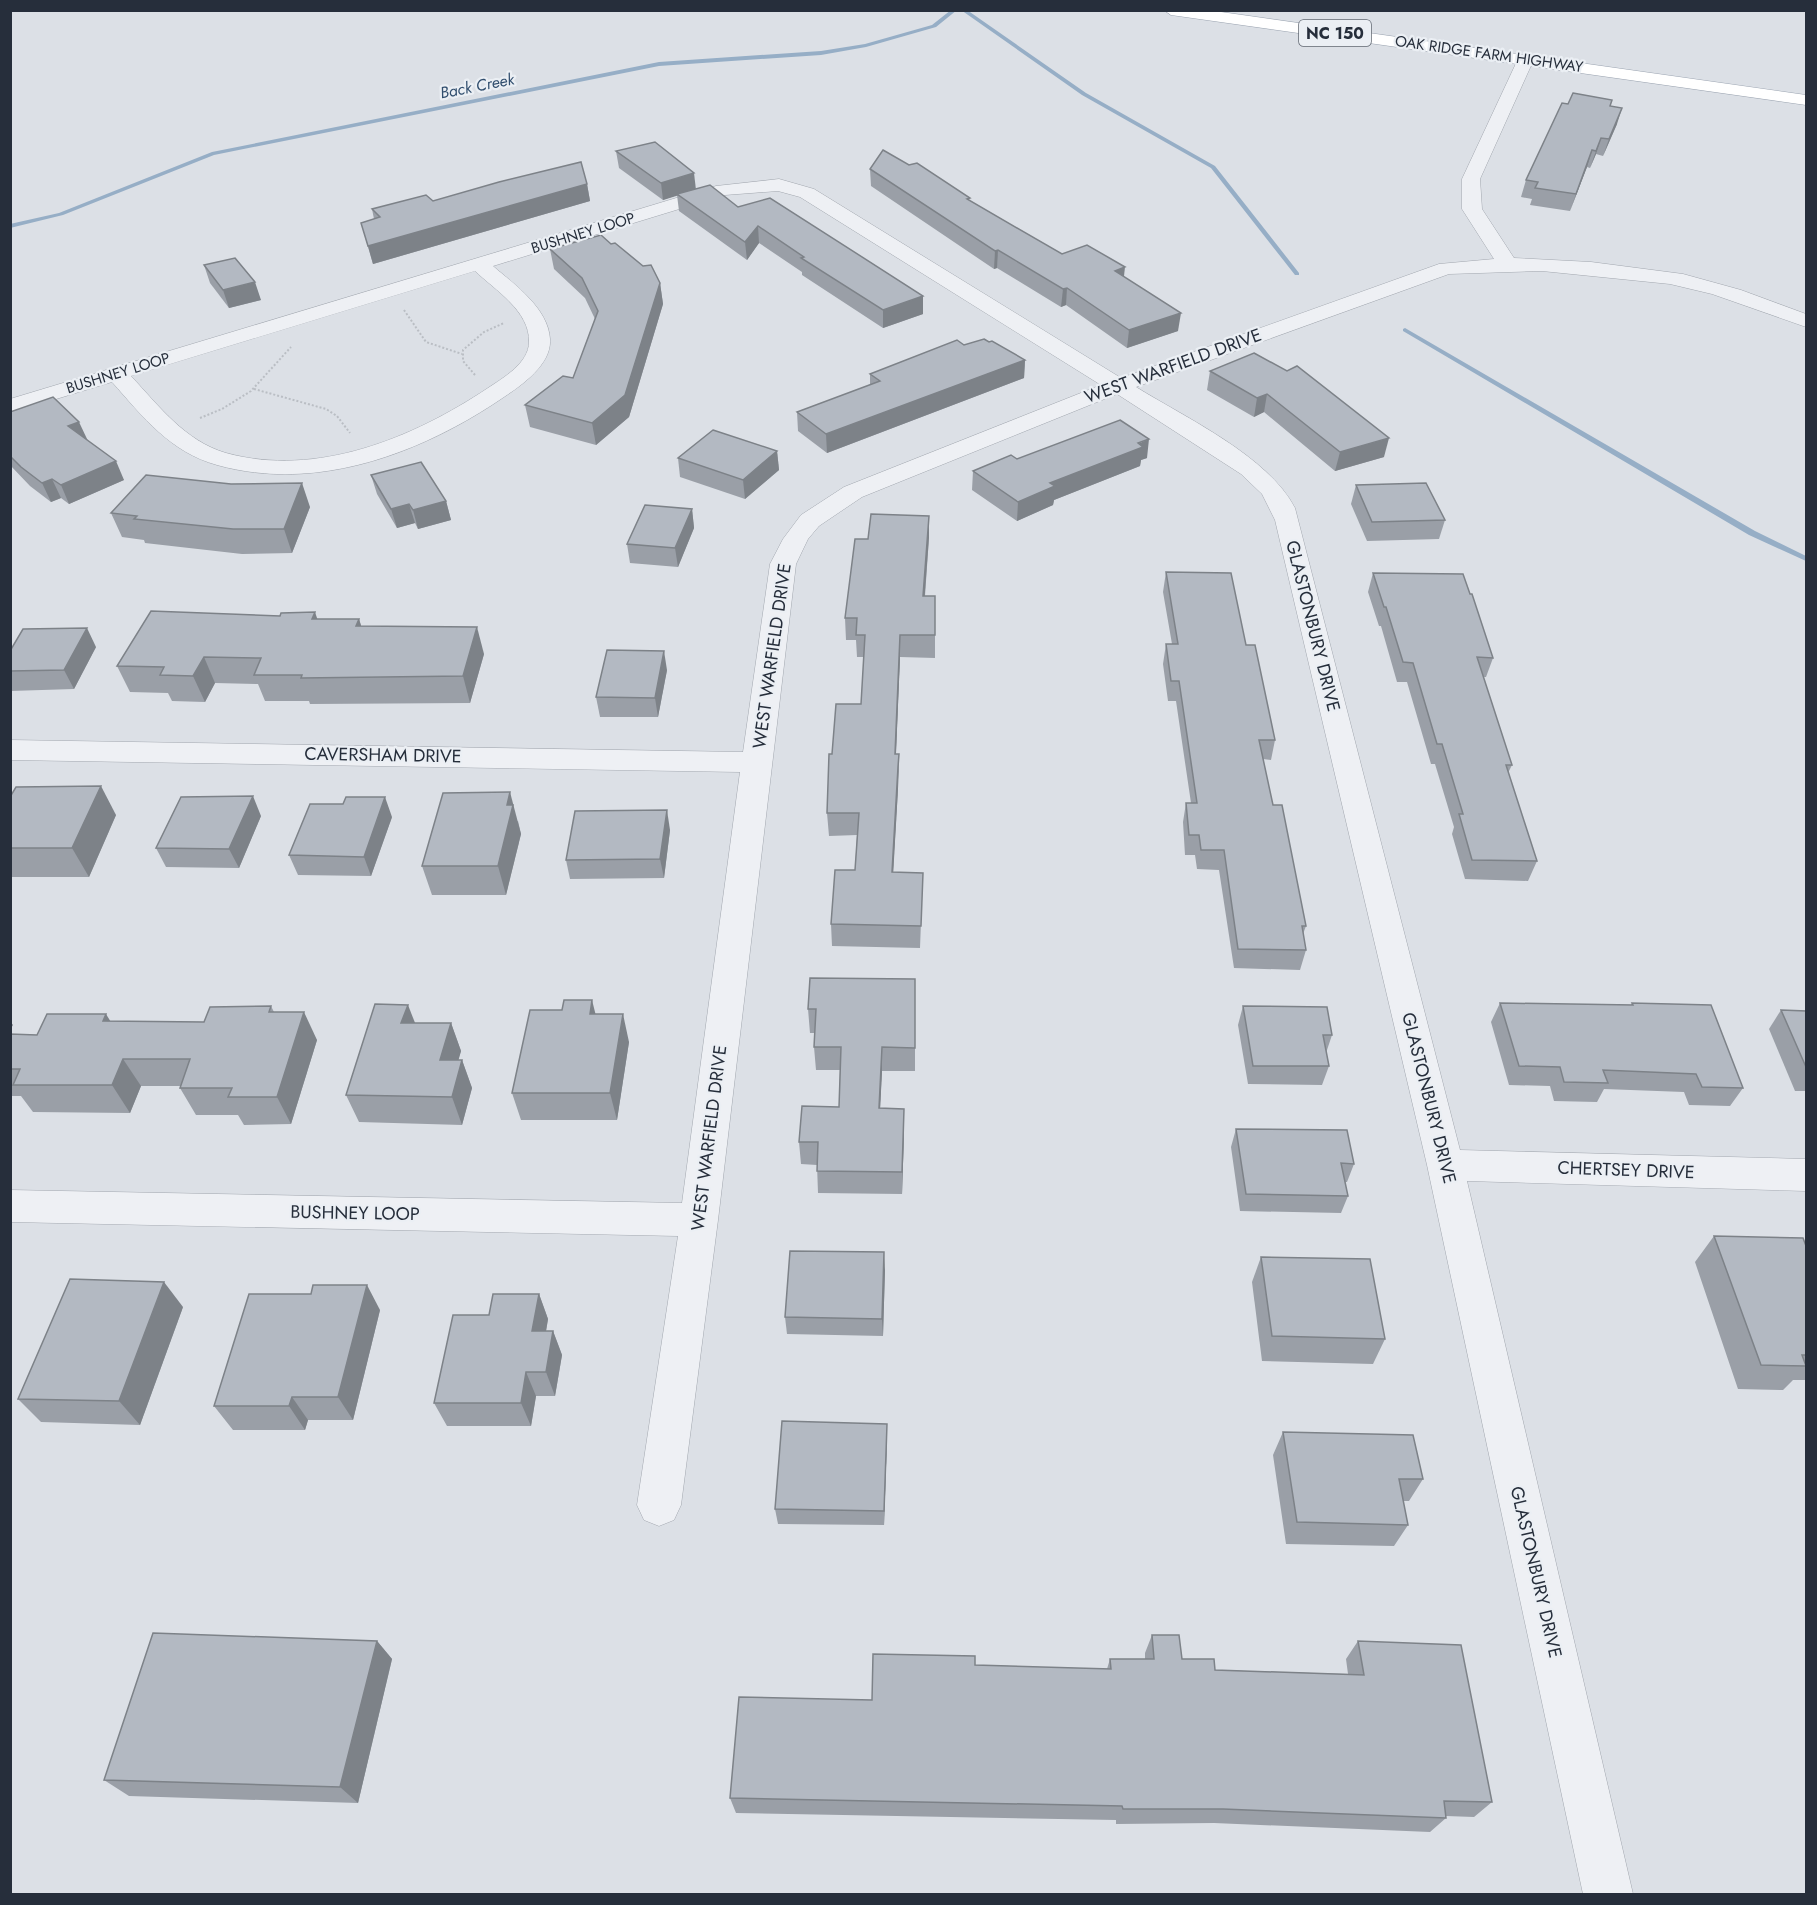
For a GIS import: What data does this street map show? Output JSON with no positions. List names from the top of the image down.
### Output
{
  "streets": {
    "main road": ["NC 150", "OAK RIDGE FARM HIGHWAY"],
    "street": [
      "BUSHNEY LOOP",
      "WEST WARFIELD DRIVE",
      "GLASTONBURY DRIVE",
      "CAVERSHAM DRIVE",
      "CHERTSEY DRIVE"
    ]
  },
  "crossings": [
    ["BUSHNEY LOOP", "WEST WARFIELD DRIVE"],
    ["BUSHNEY LOOP", "GLASTONBURY DRIVE"],
    ["WEST WARFIELD DRIVE", "GLASTONBURY DRIVE"],
    ["WEST WARFIELD DRIVE", "CAVERSHAM DRIVE"],
    ["GLASTONBURY DRIVE", "CHERTSEY DRIVE"]
  ],
  "water": ["Back Creek"]
}
